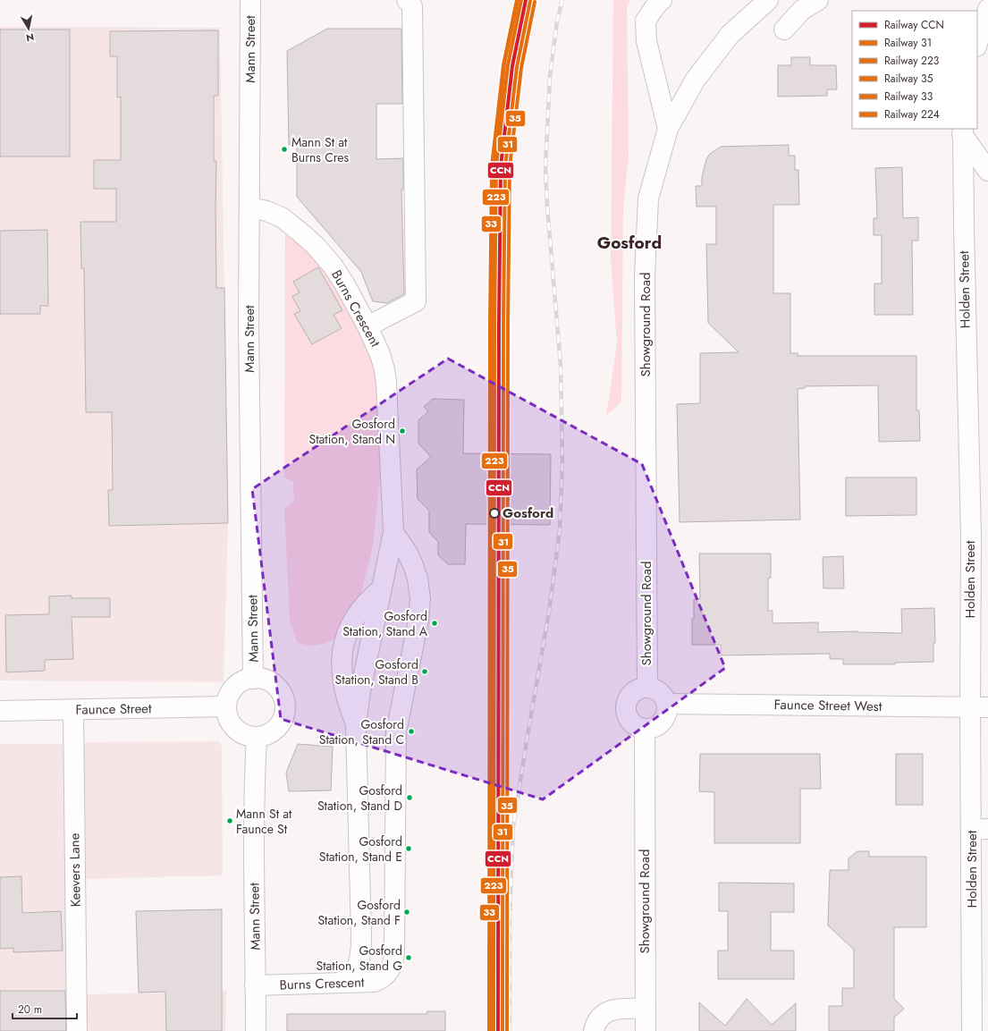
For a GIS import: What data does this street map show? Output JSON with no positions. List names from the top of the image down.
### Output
{
  "streets": {
    "street": [
      "Mann Street",
      "Holden Street",
      "Burns Crescent",
      "Showground Road",
      "Faunce Street West",
      "Faunce Street",
      "Keevers Lane"
    ]
  },
  "crossings": [
    ["Mann Street", "Burns Crescent"],
    ["Mann Street", "Faunce Street"],
    ["Holden Street", "Faunce Street West"],
    ["Showground Road", "Faunce Street West"],
    ["Faunce Street", "Keevers Lane"]
  ],
  "districts": ["Gosford"],
  "places": [
    "Mann St at Burns Cres",
    "Gosford Station, Stand N",
    "Gosford",
    "Gosford Station, Stand A",
    "Gosford Station, Stand B",
    "Gosford Station, Stand C",
    "Gosford Station, Stand D",
    "Mann St at Faunce St",
    "Gosford Station, Stand E",
    "Gosford Station, Stand F",
    "Gosford Station, Stand G"
  ],
  "lines": [
    "rail line CCN",
    "rail line 223",
    "rail line 33",
    "rail line 31",
    "rail line 224",
    "rail line 35"
  ],
  "legend": [
    "Railway CCN",
    "Railway 31",
    "Railway 223",
    "Railway 35",
    "Railway 33",
    "Railway 224"
  ],
  "scale_bar": "20 m",
  "north": "bottom"
}
